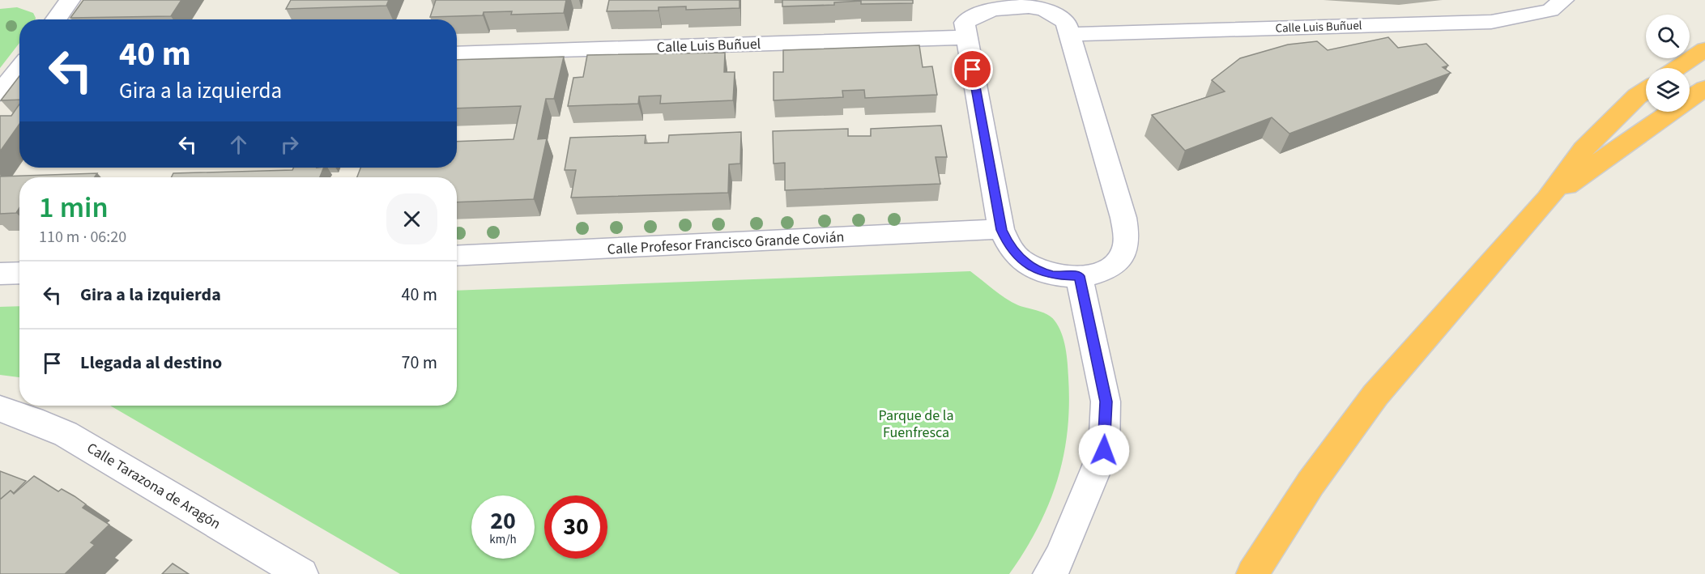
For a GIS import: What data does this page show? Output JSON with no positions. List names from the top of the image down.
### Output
{
  "streets": {
    "street": ["Calle Luis Buñuel", "Calle Profesor Francisco Grande Covián", "Calle Tarazona de Aragón"]
  },
  "parks": ["Parque de la Fuenfresca"],
  "page": {
    "turn": ["40 m", "Gira a la izquierda"],
    "heading": ["1 min", "110 m · 06:20"],
    "list": [
      {
        "name": "Gira a la izquierda",
        "value": "40 m"
      },
      {
        "name": "Llegada al destino",
        "value": "70 m"
      }
    ],
    "speed": "20 km/h",
    "limit": "30"
  }
}
